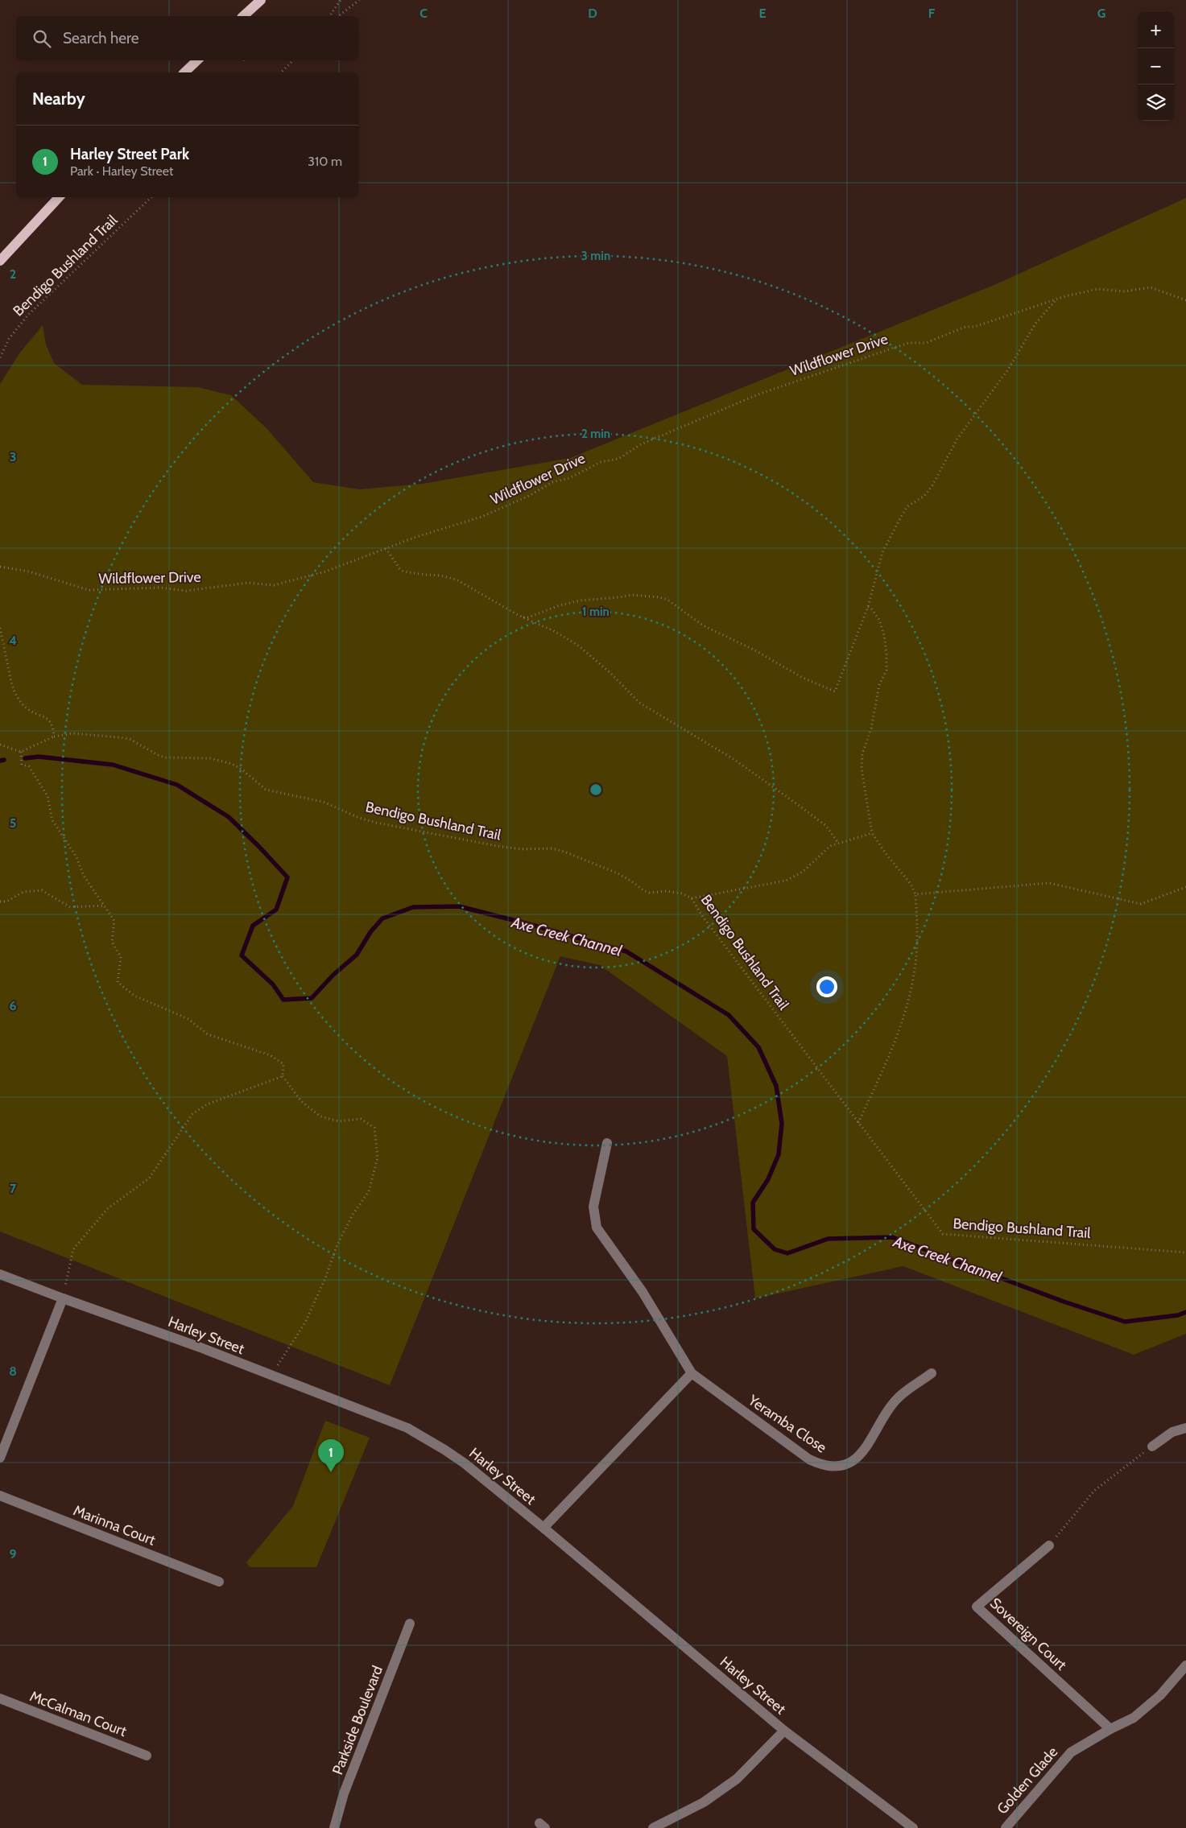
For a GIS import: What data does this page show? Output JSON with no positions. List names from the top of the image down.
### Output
{
  "streets": {
    "street": [
      "Harley Street",
      "Yeramba Close",
      "Marinna Court",
      "Sovereign Court",
      "McCalman Court",
      "Parkside Boulevard",
      "Golden Glade"
    ],
    "path": ["Bendigo Bushland Trail", "Wildflower Drive"]
  },
  "crossings": [
    ["Sovereign Court", "Golden Glade"]
  ],
  "water": ["Axe Creek Channel"],
  "page": {
    "map_buttons": ["+", "−"],
    "search": "Search here",
    "heading": "Nearby",
    "list": [
      {
        "mark": "1",
        "name": "Harley Street Park",
        "note": "Park · Harley Street",
        "value": "310 m"
      }
    ],
    "pins": "1"
  },
  "grid": {
    "columns": [
      "C",
      "D",
      "E",
      "F",
      "G"
    ],
    "rows": [
      "2",
      "3",
      "4",
      "5",
      "6",
      "7",
      "8",
      "9"
    ]
  },
  "rings": ["3 min", "2 min", "1 min"]
}
